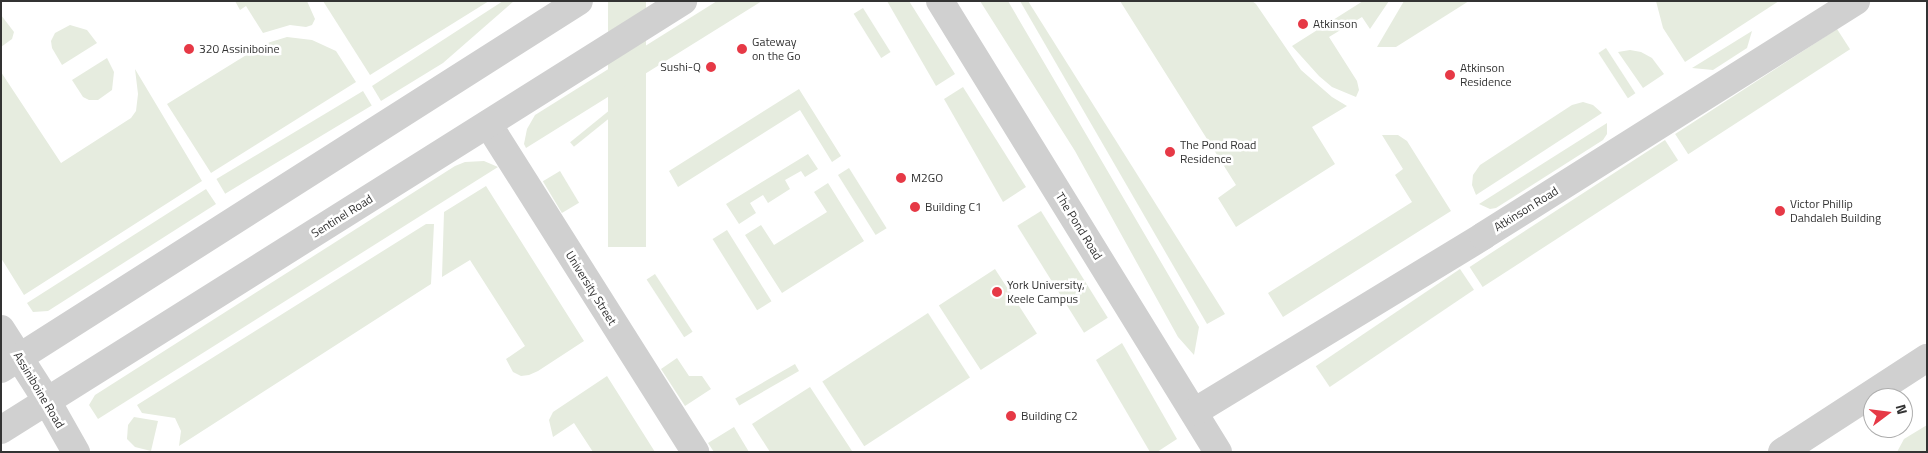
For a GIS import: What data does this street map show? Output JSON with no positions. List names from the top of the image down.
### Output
{
  "streets": {
    "street": [
      "Atkinson Road",
      "Sentinel Road",
      "The Pond Road",
      "University Street",
      "Assiniboine Road"
    ]
  },
  "crossings": [
    ["Atkinson Road", "The Pond Road"],
    ["Sentinel Road", "University Street"],
    ["Sentinel Road", "Assiniboine Road"]
  ],
  "places": [
    "Atkinson",
    "320 Assiniboine",
    "Gateway on the Go",
    "Sushi-Q",
    "Atkinson Residence",
    "The Pond Road Residence",
    "M2GO",
    "Building C1",
    "Victor Phillip Dahdaleh Building",
    "York University, Keele Campus",
    "Building C2"
  ],
  "north": "right"
}
